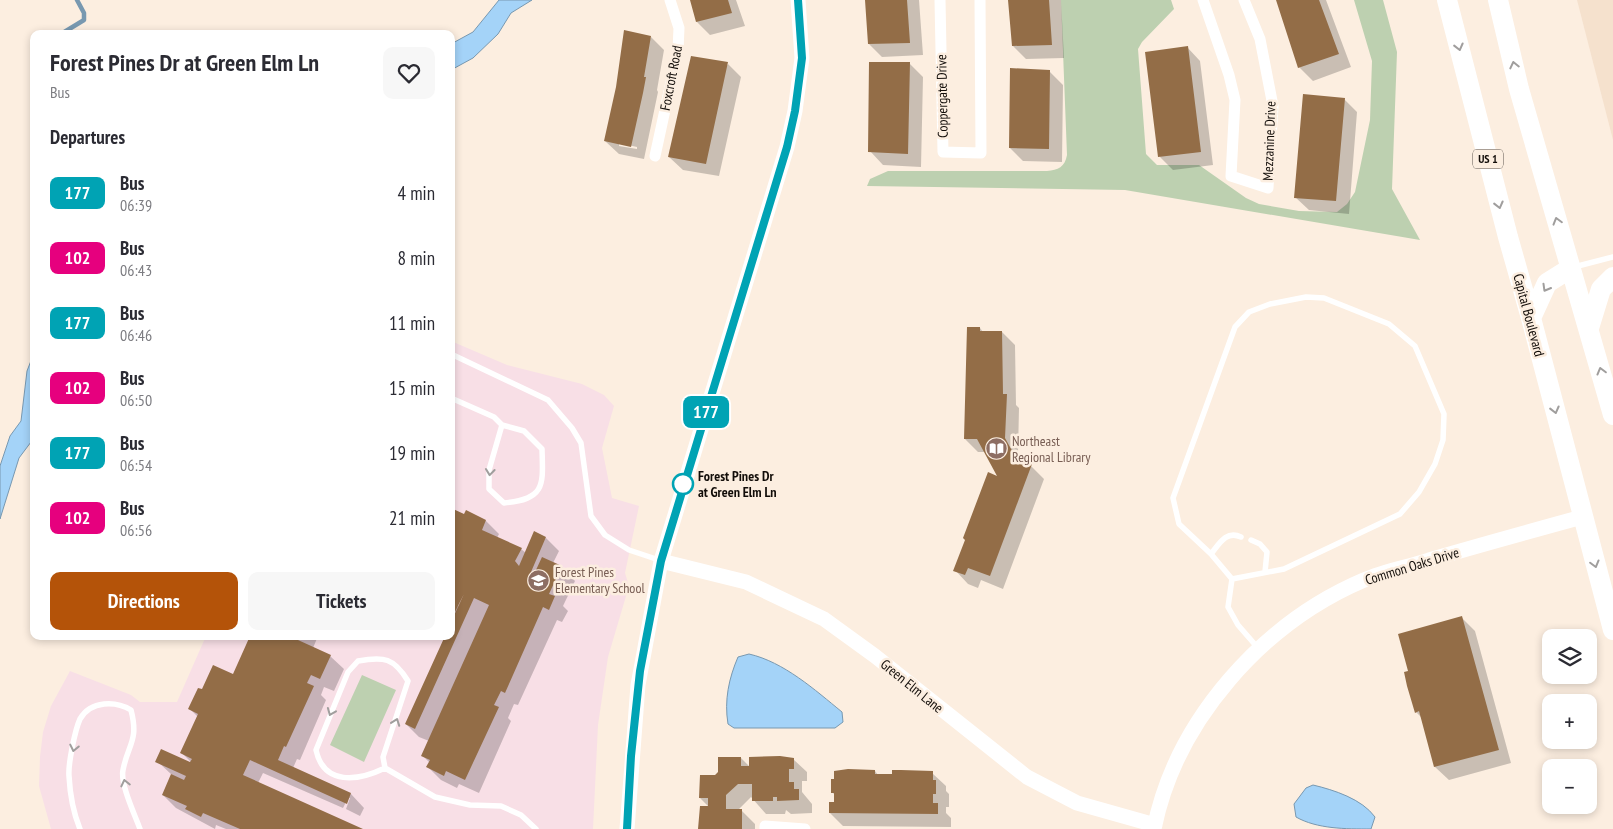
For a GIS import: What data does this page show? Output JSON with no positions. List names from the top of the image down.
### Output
{
  "streets": {
    "highway": ["US 1", "Capital Boulevard"],
    "street": [
      "Foxcroft Road",
      "Coppergate Drive",
      "Mezzanine Drive",
      "Common Oaks Drive",
      "Green Elm Lane"
    ]
  },
  "crossings": [
    ["Capital Boulevard", "Common Oaks Drive"],
    ["Common Oaks Drive", "Green Elm Lane"]
  ],
  "places": {
    "library": ["Northeast Regional Library"],
    "other": ["Forest Pines Dr at Green Elm Ln"],
    "school or university": ["Forest Pines Elementary School"]
  },
  "lines": ["bus line 177"],
  "page": {
    "on_map": "177",
    "heading": [
      ["Forest Pines Dr at Green Elm Ln", "Bus"],
      "Departures"
    ],
    "list": [
      {
        "mark": "177",
        "name": "Bus",
        "note": "06:39",
        "value": "4 min"
      },
      {
        "mark": "102",
        "name": "Bus",
        "note": "06:43",
        "value": "8 min"
      },
      {
        "mark": "177",
        "name": "Bus",
        "note": "06:46",
        "value": "11 min"
      },
      {
        "mark": "102",
        "name": "Bus",
        "note": "06:50",
        "value": "15 min"
      },
      {
        "mark": "177",
        "name": "Bus",
        "note": "06:54",
        "value": "19 min"
      },
      {
        "mark": "102",
        "name": "Bus",
        "note": "06:56",
        "value": "21 min"
      }
    ],
    "buttons": ["Directions", "Tickets"],
    "map_buttons": ["+", "−"]
  }
}
